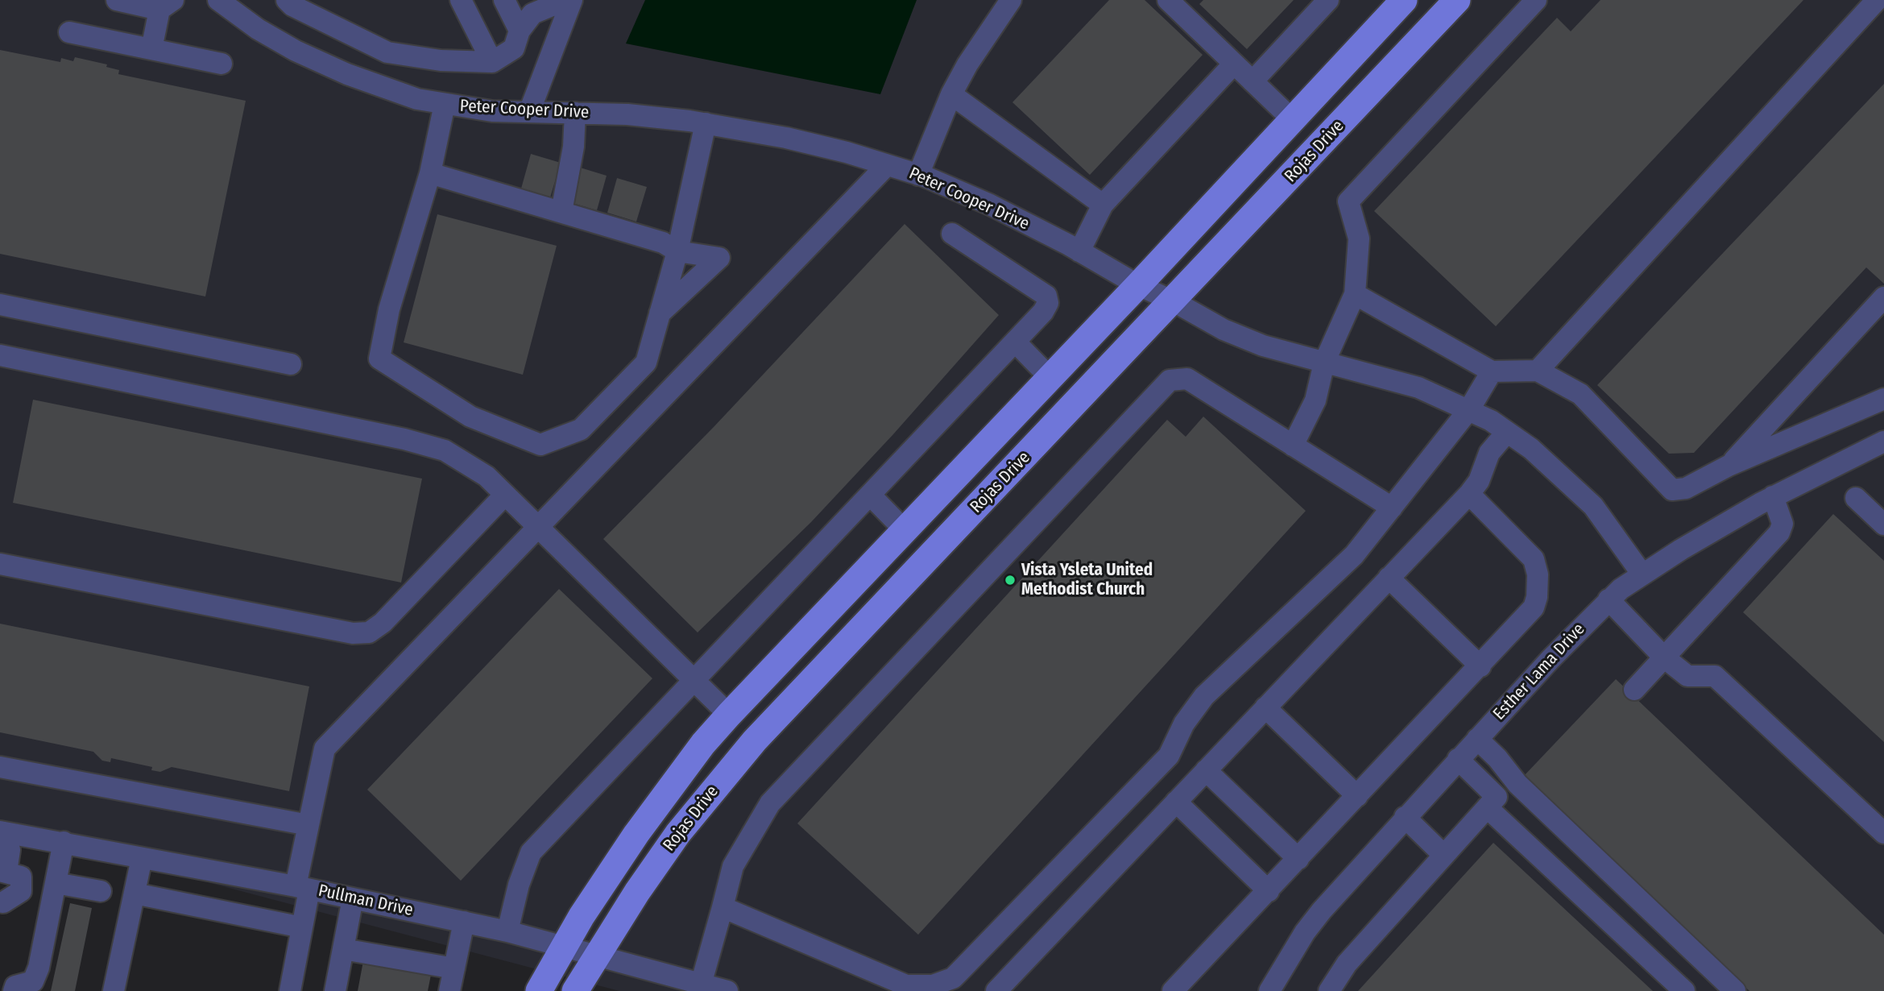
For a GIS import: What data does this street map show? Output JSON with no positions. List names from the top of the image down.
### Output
{
  "streets": {
    "main road": ["Rojas Drive"],
    "street": ["Peter Cooper Drive", "Esther Lama Drive", "Pullman Drive"]
  },
  "crossings": [
    ["Peter Cooper Drive", "Rojas Drive"],
    ["Peter Cooper Drive", "Esther Lama Drive"],
    ["Rojas Drive", "Pullman Drive"]
  ],
  "places": ["Vista Ysleta United Methodist Church"]
}
